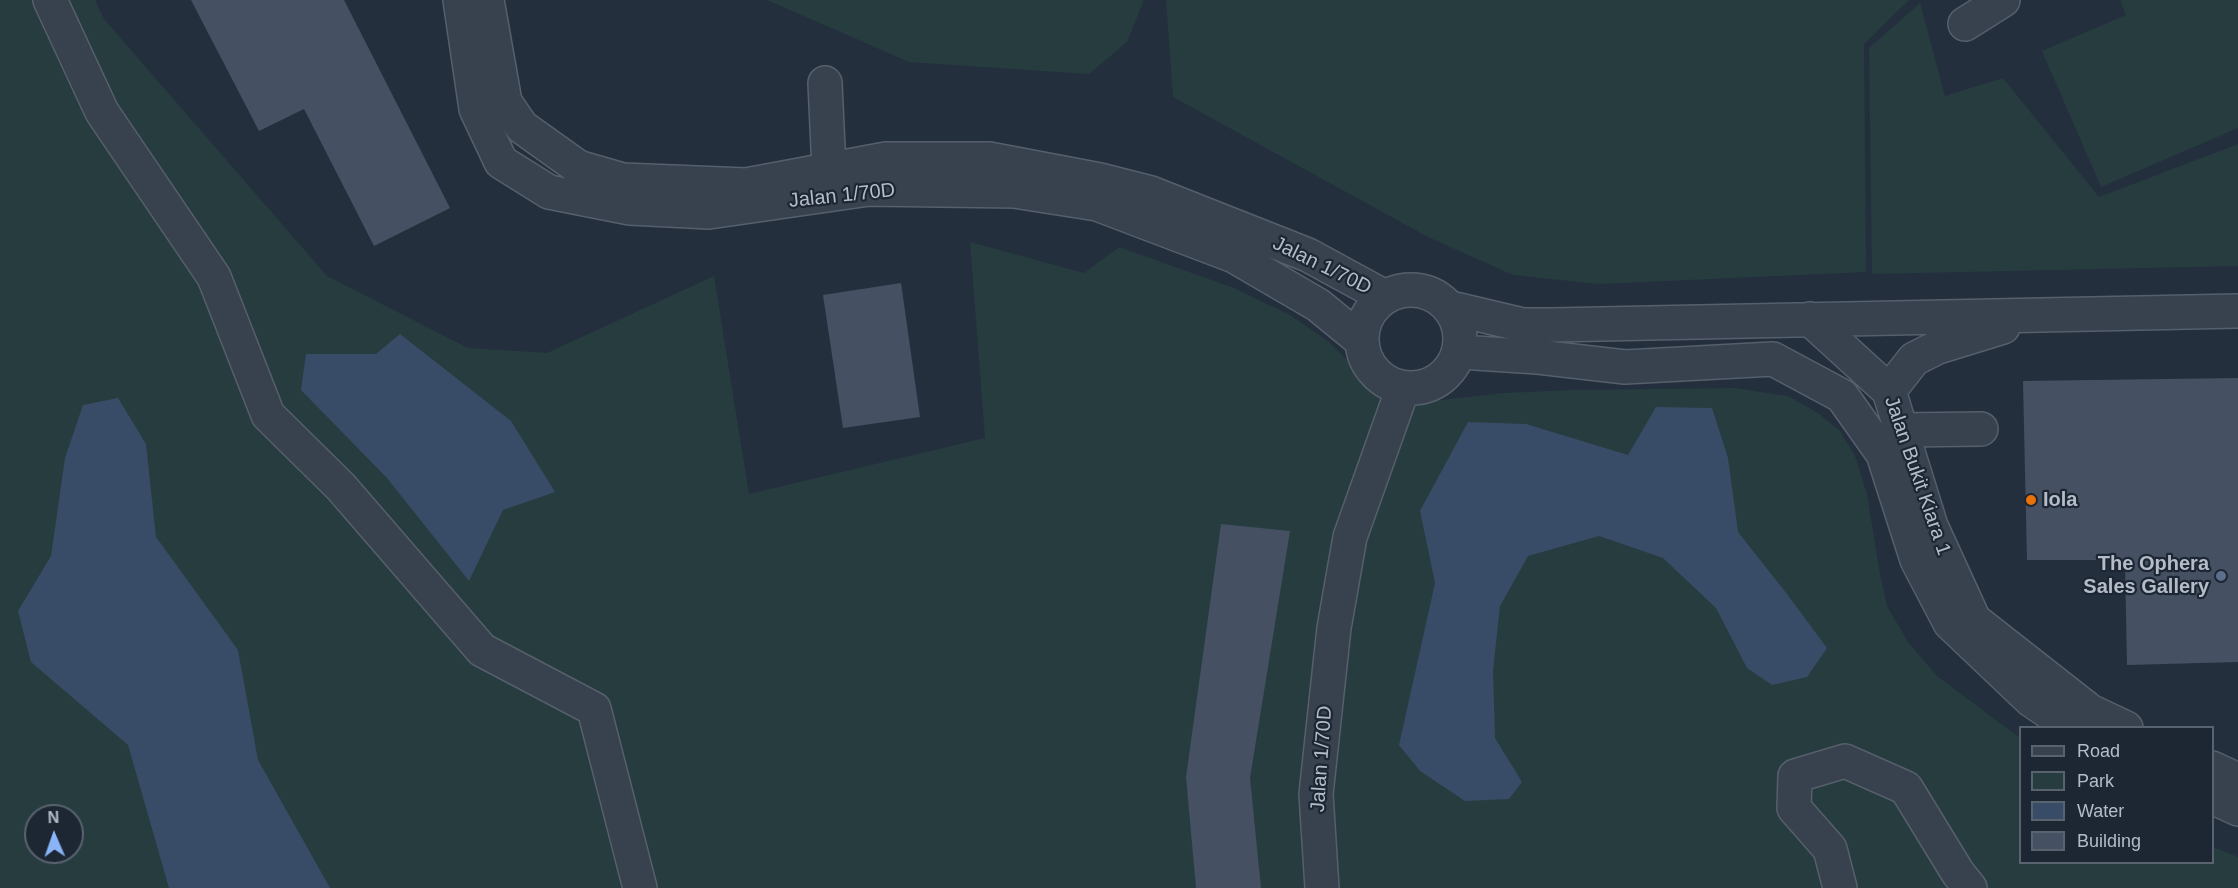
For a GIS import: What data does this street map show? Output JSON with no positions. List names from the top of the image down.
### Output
{
  "streets": {
    "street": ["Jalan 1/70D", "Jalan Bukit Kiara 1"]
  },
  "crossings": [
    ["Jalan 1/70D", "Jalan Bukit Kiara 1"]
  ],
  "places": ["Iola", "The Ophera Sales Gallery"],
  "legend": [
    "Road",
    "Park",
    "Water",
    "Building"
  ],
  "north": "top"
}
